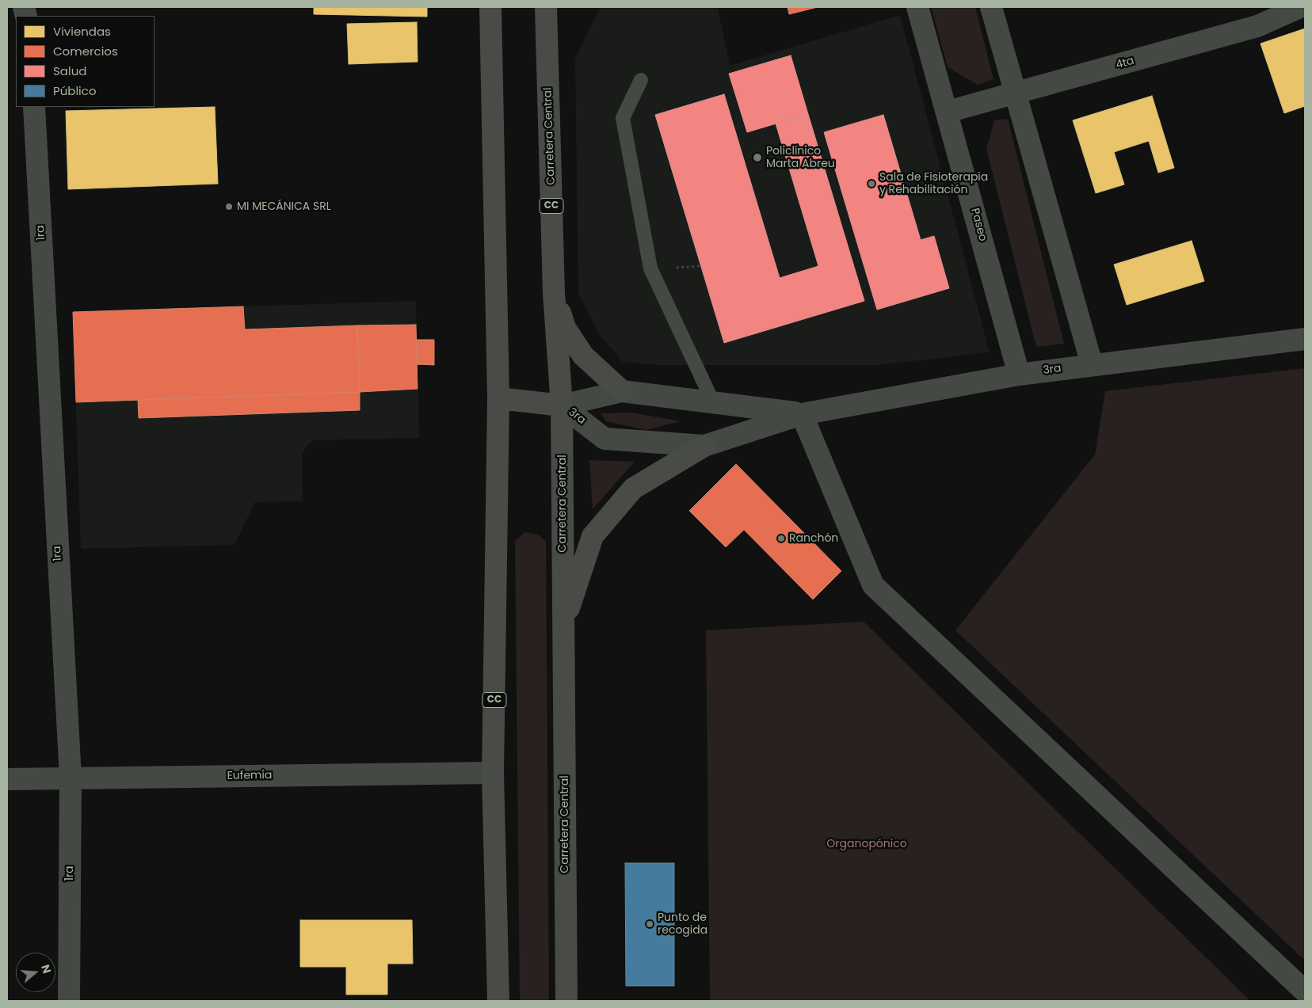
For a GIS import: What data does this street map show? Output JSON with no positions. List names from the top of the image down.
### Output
{
  "streets": {
    "main road": ["Carretera Central", "CC"],
    "street": [
      "4ta",
      "Paseo",
      "1ra",
      "3ra",
      "Eufemia"
    ]
  },
  "crossings": [
    ["4ta", "Paseo"],
    ["Carretera Central", "3ra"],
    ["CC", "Eufemia"],
    ["Paseo", "3ra"],
    ["1ra", "Eufemia"]
  ],
  "parks": ["Organopónico"],
  "places": [
    "Policlínico Marta Abreu",
    "Sala de Fisioterapia y Rehabilitación",
    "MI MECÁNICA SRL",
    "Ranchón",
    "Punto de recogida"
  ],
  "legend": [
    "Viviendas",
    "Comercios",
    "Salud",
    "Público"
  ],
  "north": "right"
}
